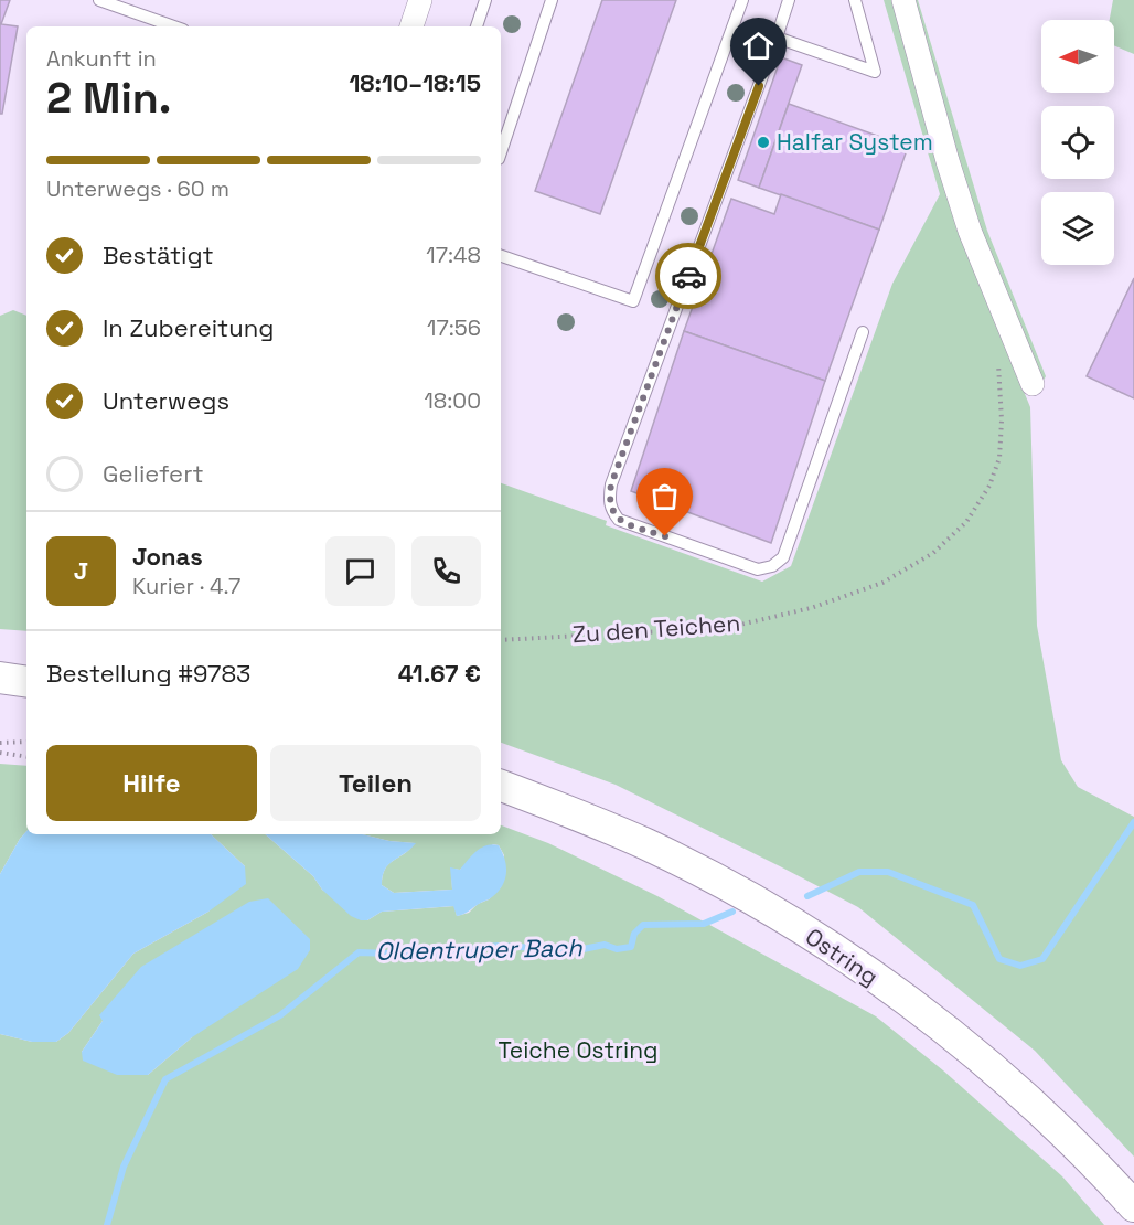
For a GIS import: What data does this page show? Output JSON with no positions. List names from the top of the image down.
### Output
{
  "streets": {
    "main road": ["Ostring"],
    "path": ["Zu den Teichen"]
  },
  "water": ["Oldentruper Bach"],
  "parks": ["Teiche Ostring"],
  "places": ["Halfar System"],
  "north": "left",
  "page": {
    "heading": ["2 Min.", "Ankunft in", "18:10–18:15"],
    "panel": [
      "Jonas",
      "Kurier · 4.7",
      "Bestellung #9783",
      "41.67 €"
    ],
    "bar": "Unterwegs · 60 m",
    "list": [
      ["Bestätigt", "17:48"],
      ["In Zubereitung", "17:56"],
      ["Unterwegs", "18:00"],
      "Geliefert"
    ],
    "round": "J",
    "buttons": ["Hilfe", "Teilen"]
  }
}
